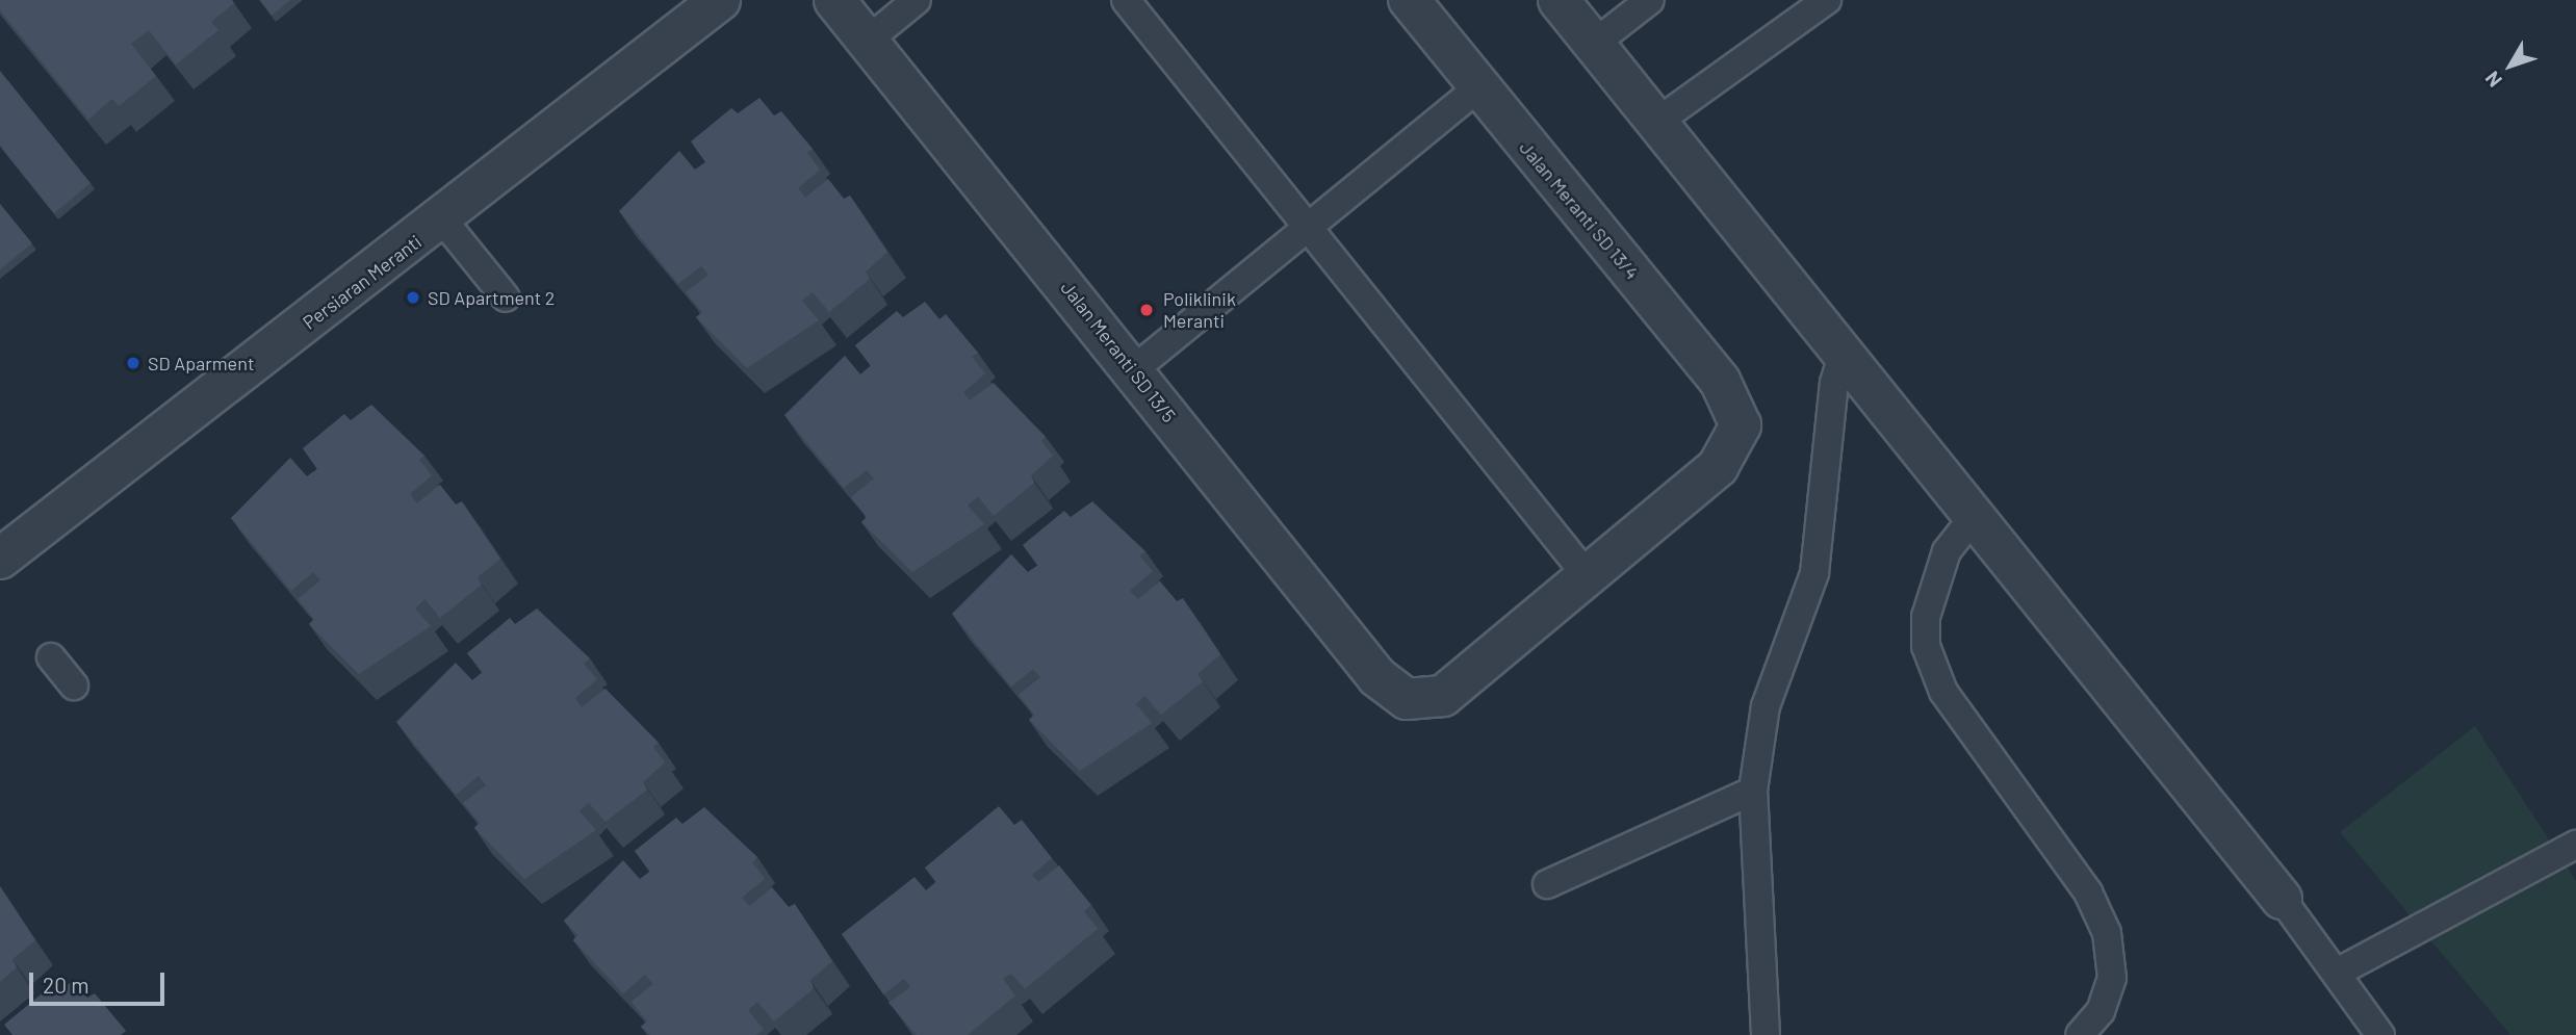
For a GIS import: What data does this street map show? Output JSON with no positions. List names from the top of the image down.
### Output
{
  "streets": {
    "street": ["Jalan Meranti SD 13/4", "Persiaran Meranti", "Jalan Meranti SD 13/5"]
  },
  "crossings": [
    ["Jalan Meranti SD 13/4", "Jalan Meranti SD 13/5"]
  ],
  "places": ["SD Apartment 2", "Poliklinik Meranti", "SD Aparment"],
  "scale_bar": "20 m",
  "north": "bottom left"
}
